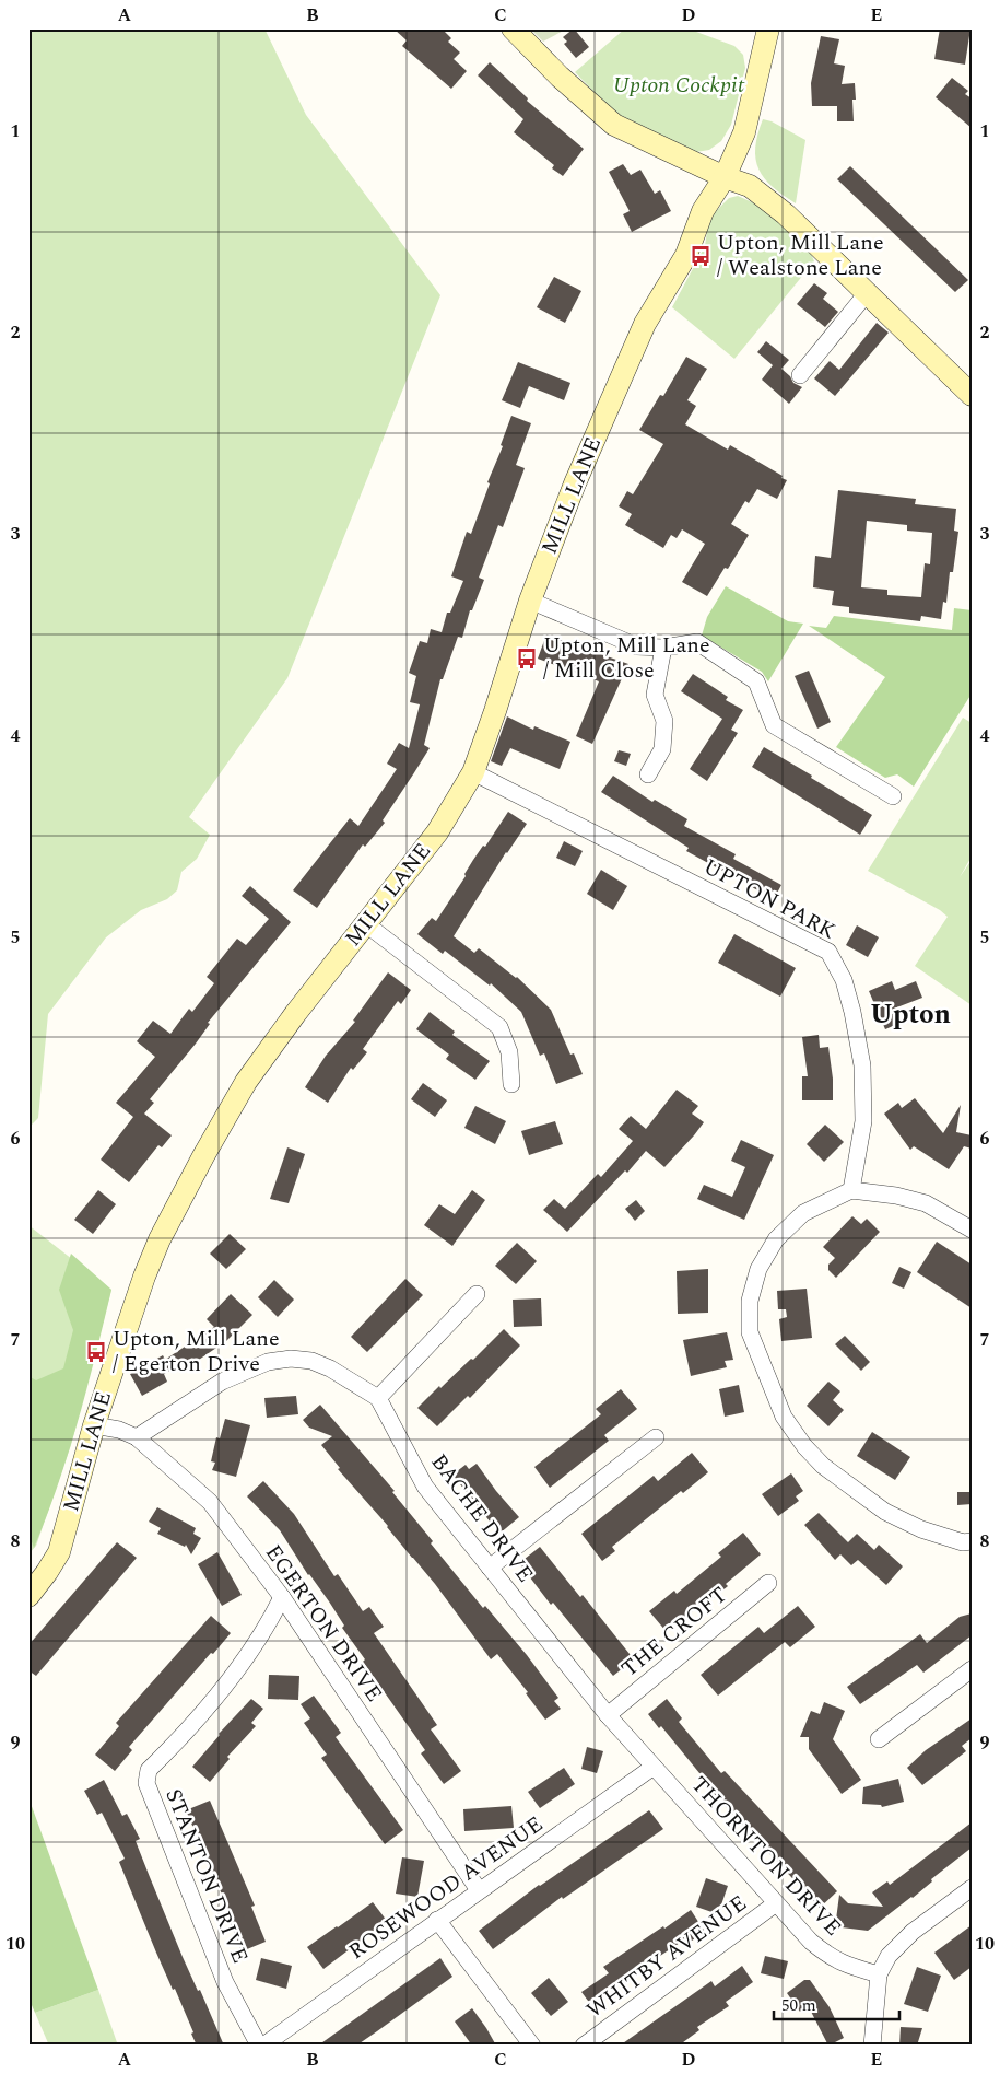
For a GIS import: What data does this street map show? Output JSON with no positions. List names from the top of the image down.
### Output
{
  "streets": {
    "street": [
      "MILL LANE",
      "UPTON PARK",
      "BACHE DRIVE",
      "EGERTON DRIVE",
      "THE CROFT",
      "THORNTON DRIVE",
      "STANTON DRIVE",
      "ROSEWOOD AVENUE",
      "WHITBY AVENUE"
    ]
  },
  "crossings": [
    ["MILL LANE", "UPTON PARK"],
    ["MILL LANE", "EGERTON DRIVE"],
    ["BACHE DRIVE", "THE CROFT"],
    ["BACHE DRIVE", "THORNTON DRIVE"],
    ["BACHE DRIVE", "ROSEWOOD AVENUE"],
    ["EGERTON DRIVE", "STANTON DRIVE"],
    ["EGERTON DRIVE", "ROSEWOOD AVENUE"],
    ["THORNTON DRIVE", "ROSEWOOD AVENUE"],
    ["THORNTON DRIVE", "WHITBY AVENUE"]
  ],
  "districts": ["Upton"],
  "parks": ["Upton Cockpit"],
  "places": {
    "bus stop": ["Upton, Mill Lane / Wealstone Lane", "Upton, Mill Lane / Mill Close", "Upton, Mill Lane / Egerton Drive"]
  },
  "scale_bar": "50 m",
  "grid": {
    "columns": [
      "A",
      "B",
      "C",
      "D",
      "E"
    ],
    "rows": [
      "1",
      "2",
      "3",
      "4",
      "5",
      "6",
      "7",
      "8",
      "9",
      "10"
    ]
  }
}
